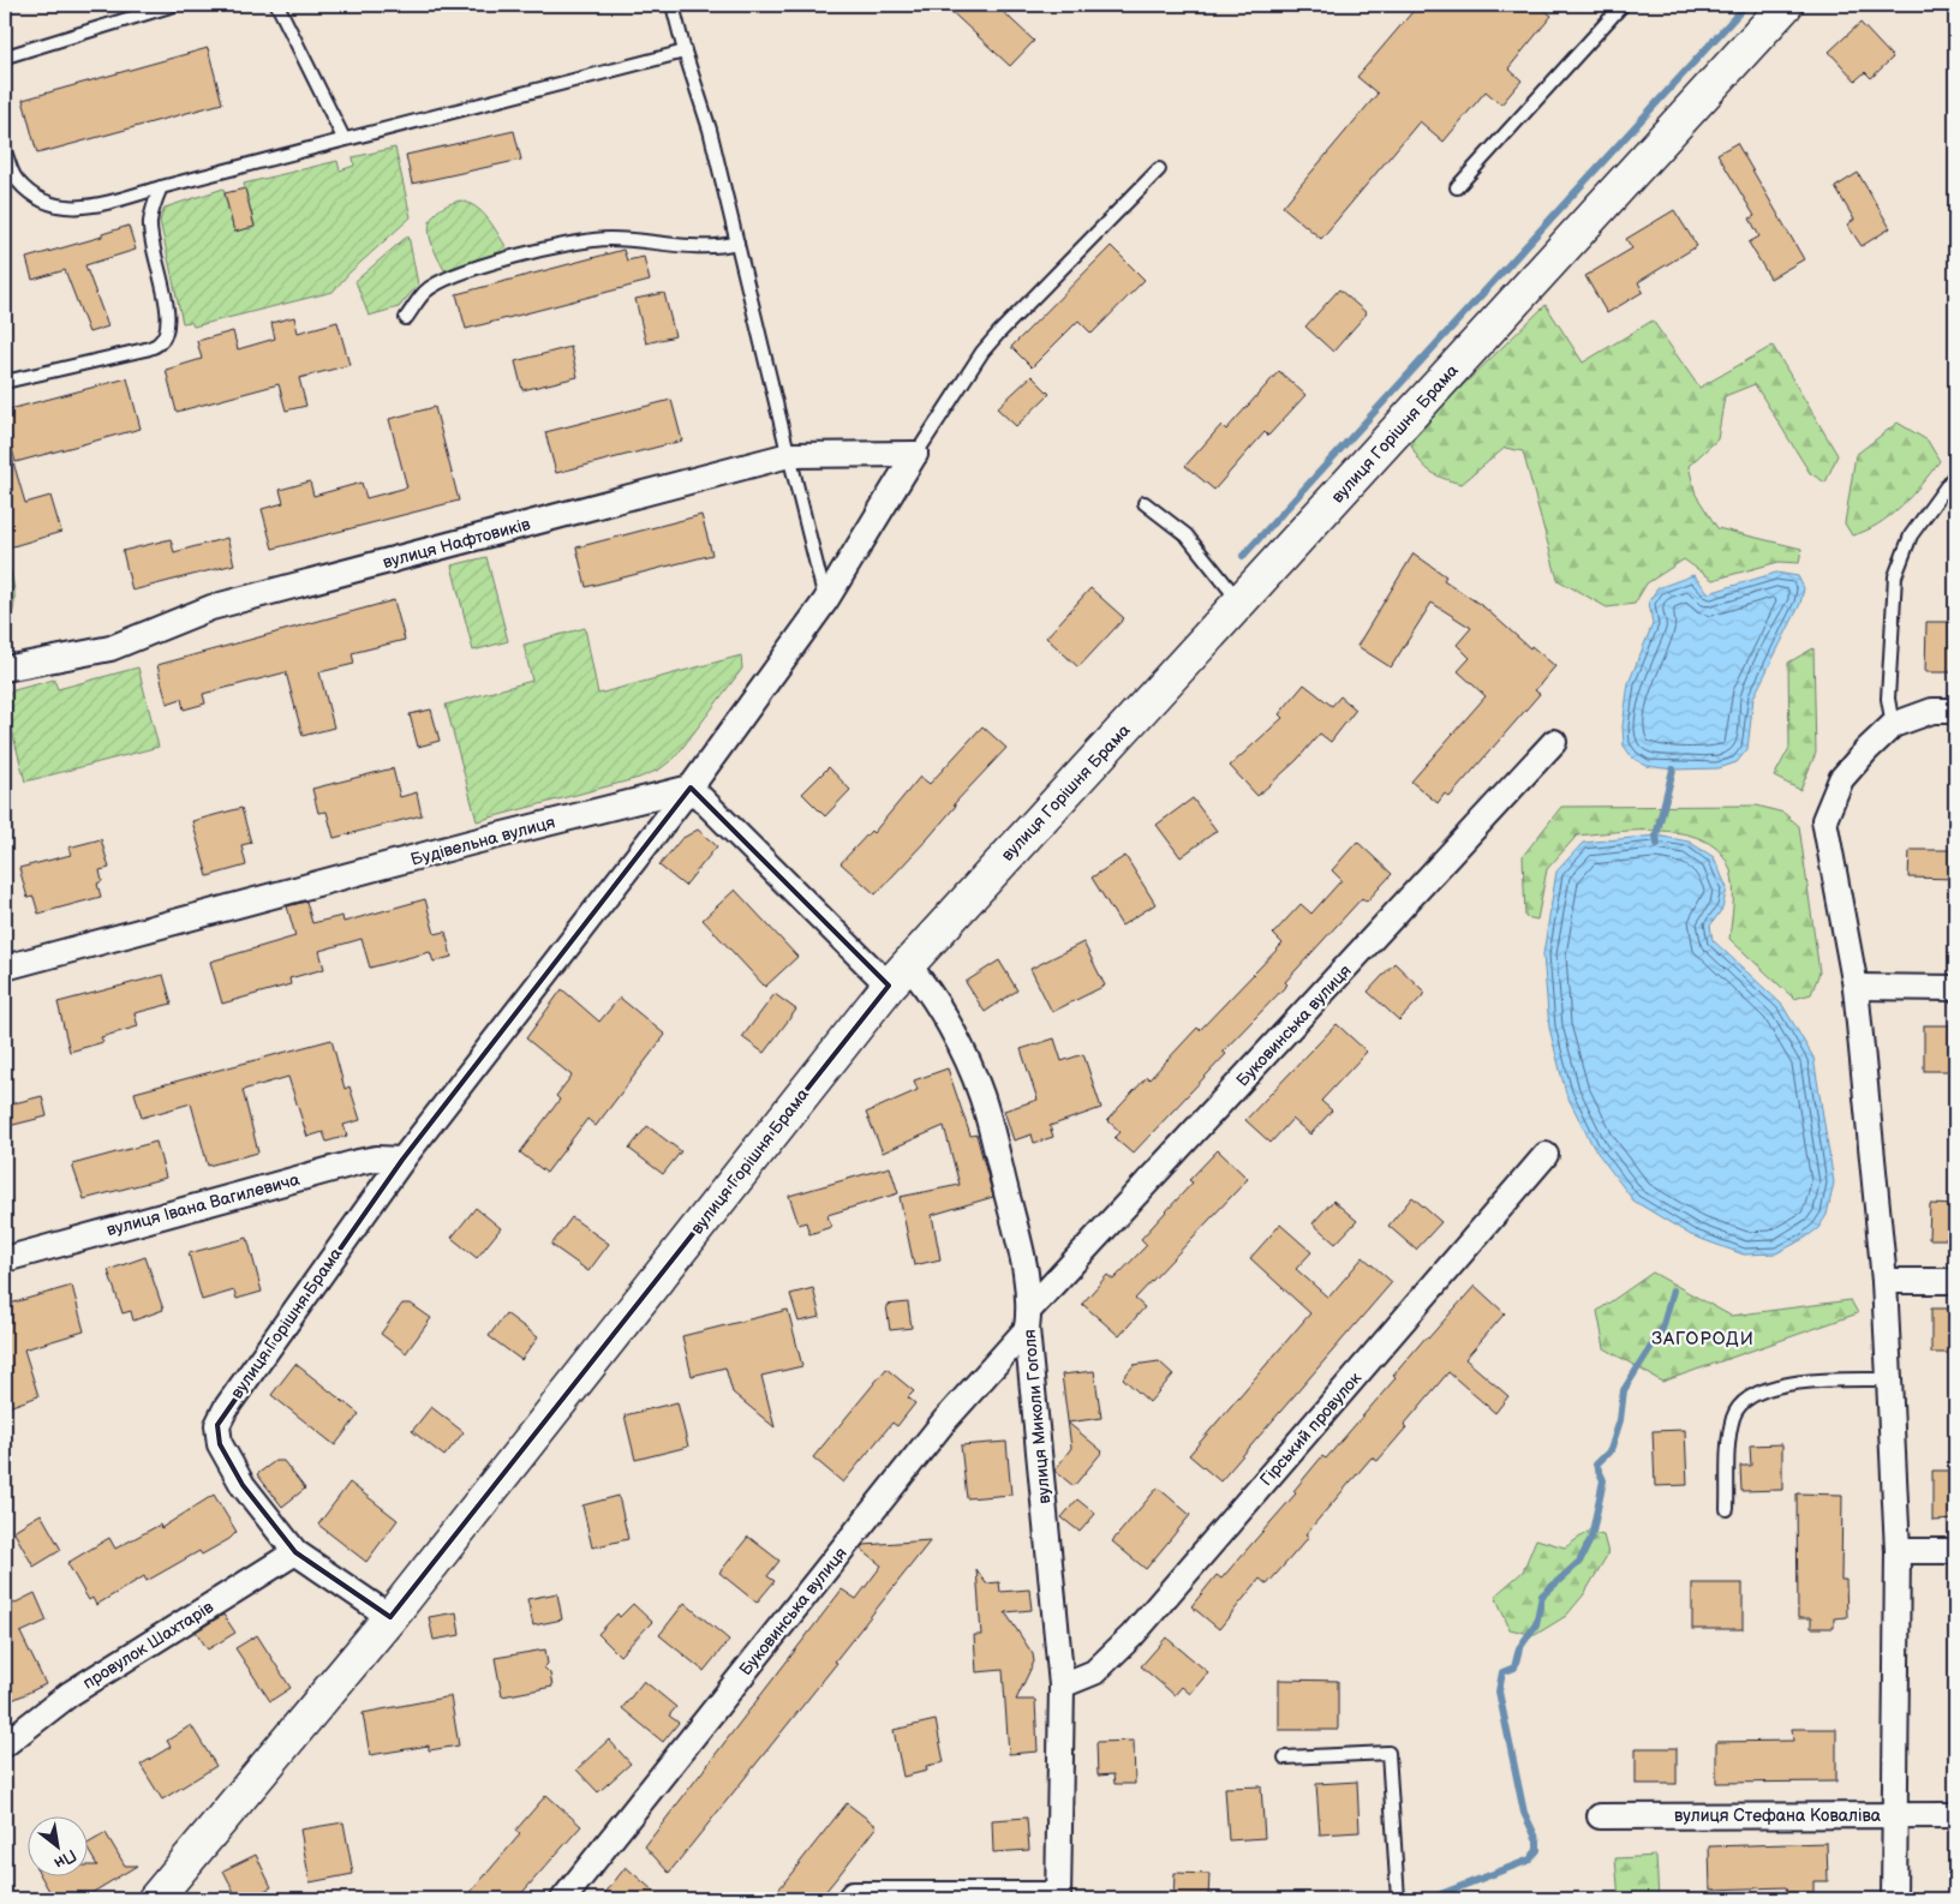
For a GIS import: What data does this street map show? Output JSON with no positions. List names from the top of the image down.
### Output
{
  "streets": {
    "street": [
      "вулиця Горішня Брама",
      "вулиця Нафтовиків",
      "Будівельна вулиця",
      "Буковинська вулиця",
      "вулиця Івана Вагилевича",
      "вулиця Миколи Гоголя",
      "Гірський провулок",
      "провулок Шахтарів",
      "вулиця Стефана Коваліва"
    ]
  },
  "crossings": [
    ["вулиця Горішня Брама", "Будівельна вулиця"],
    ["вулиця Горішня Брама", "вулиця Івана Вагилевича"],
    ["вулиця Горішня Брама", "вулиця Миколи Гоголя"],
    ["вулиця Горішня Брама", "провулок Шахтарів"],
    ["Буковинська вулиця", "вулиця Миколи Гоголя"],
    ["вулиця Миколи Гоголя", "Гірський провулок"]
  ],
  "districts": ["ЗАГОРОДИ"],
  "north": "bottom right"
}
